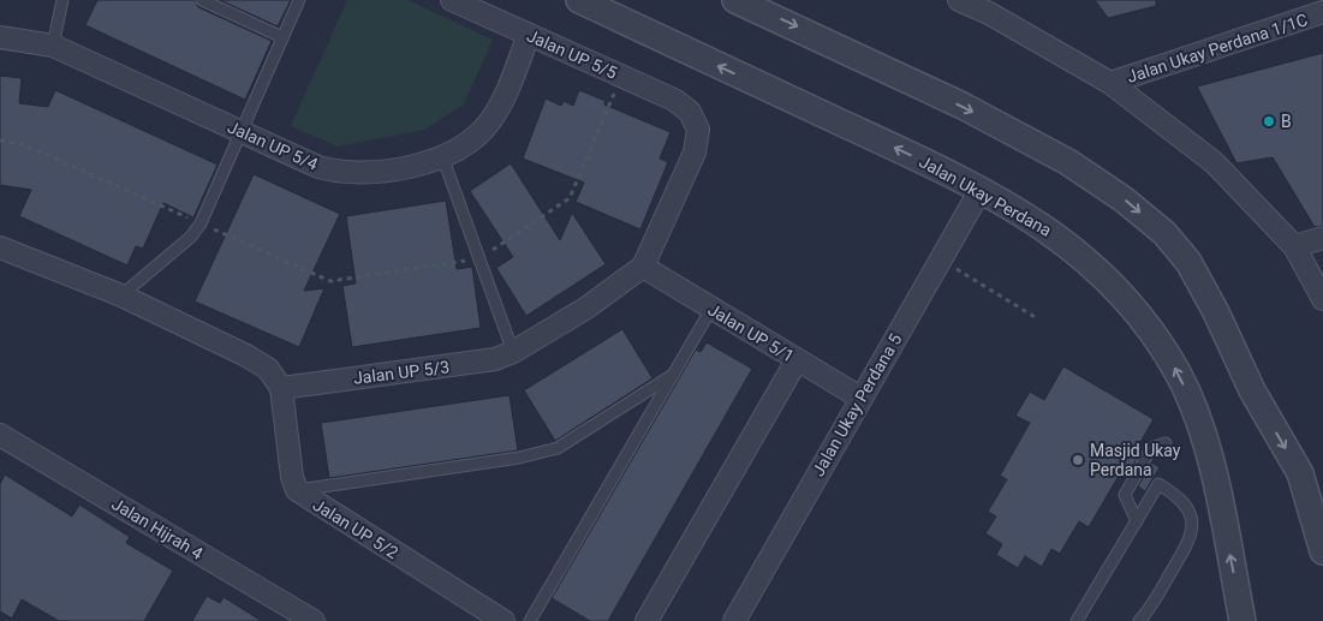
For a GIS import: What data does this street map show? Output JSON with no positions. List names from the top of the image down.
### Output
{
  "streets": {
    "street": [
      "Jalan Ukay Perdana 1/1C",
      "Jalan UP 5/5",
      "Jalan UP 5/4",
      "Jalan Ukay Perdana",
      "Jalan UP 5/1",
      "Jalan UP 5/3",
      "Jalan Ukay Perdana 5",
      "Jalan Hijrah 4",
      "Jalan UP 5/2"
    ]
  },
  "crossings": [
    ["Jalan UP 5/5", "Jalan UP 5/4"],
    ["Jalan UP 5/5", "Jalan UP 5/3"],
    ["Jalan Ukay Perdana", "Jalan Ukay Perdana 5"],
    ["Jalan UP 5/1", "Jalan UP 5/3"],
    ["Jalan UP 5/1", "Jalan Ukay Perdana 5"],
    ["Jalan UP 5/3", "Jalan UP 5/2"]
  ],
  "places": ["B", "Masjid Ukay Perdana"]
}
